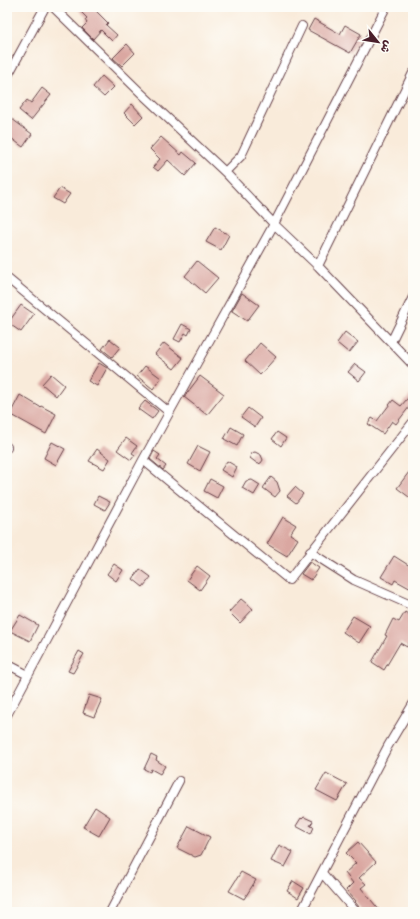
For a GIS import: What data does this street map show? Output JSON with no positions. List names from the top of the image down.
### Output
{
  "north": "bottom right"
}
